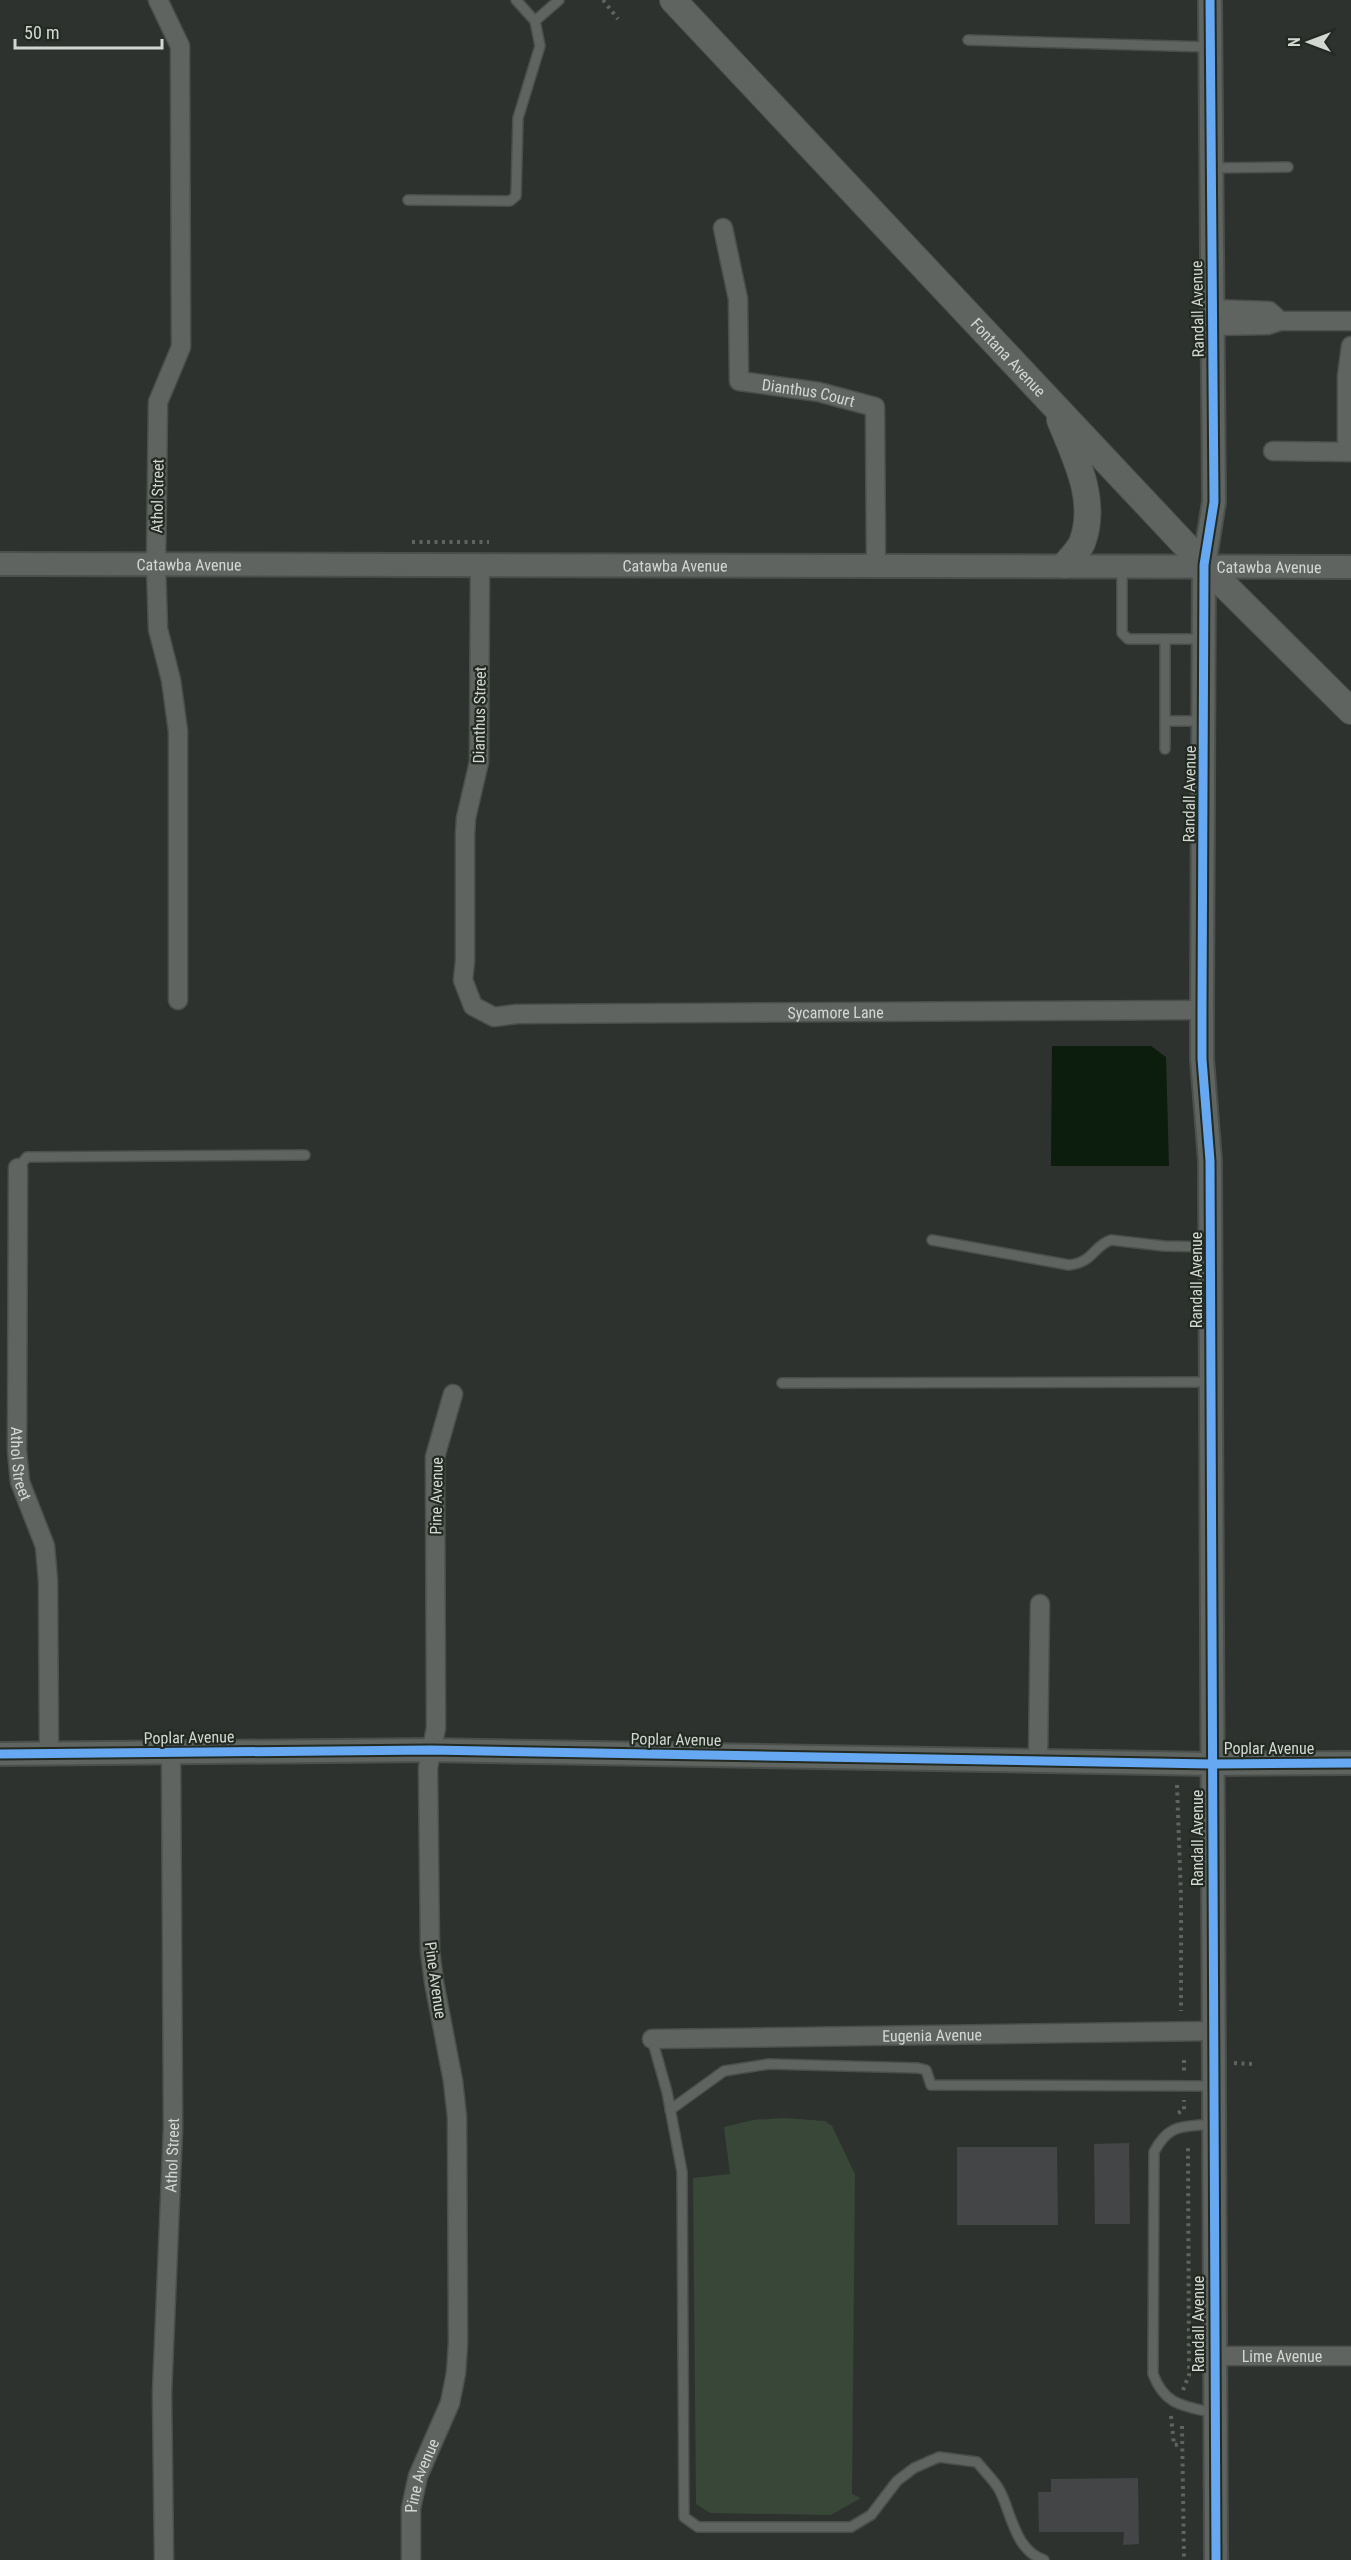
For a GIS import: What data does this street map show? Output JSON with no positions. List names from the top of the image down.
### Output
{
  "streets": {
    "main road": ["Fontana Avenue"],
    "street": [
      "Randall Avenue",
      "Dianthus Court",
      "Athol Street",
      "Catawba Avenue",
      "Dianthus Street",
      "Sycamore Lane",
      "Pine Avenue",
      "Poplar Avenue",
      "Eugenia Avenue",
      "Lime Avenue"
    ]
  },
  "crossings": [
    ["Randall Avenue", "Fontana Avenue"],
    ["Randall Avenue", "Catawba Avenue"],
    ["Randall Avenue", "Sycamore Lane"],
    ["Randall Avenue", "Poplar Avenue"],
    ["Randall Avenue", "Eugenia Avenue"],
    ["Randall Avenue", "Lime Avenue"],
    ["Fontana Avenue", "Catawba Avenue"],
    ["Dianthus Court", "Catawba Avenue"],
    ["Athol Street", "Catawba Avenue"],
    ["Athol Street", "Poplar Avenue"],
    ["Catawba Avenue", "Dianthus Street"],
    ["Dianthus Street", "Sycamore Lane"],
    ["Pine Avenue", "Poplar Avenue"]
  ],
  "scale_bar": "50 m",
  "north": "left"
}
